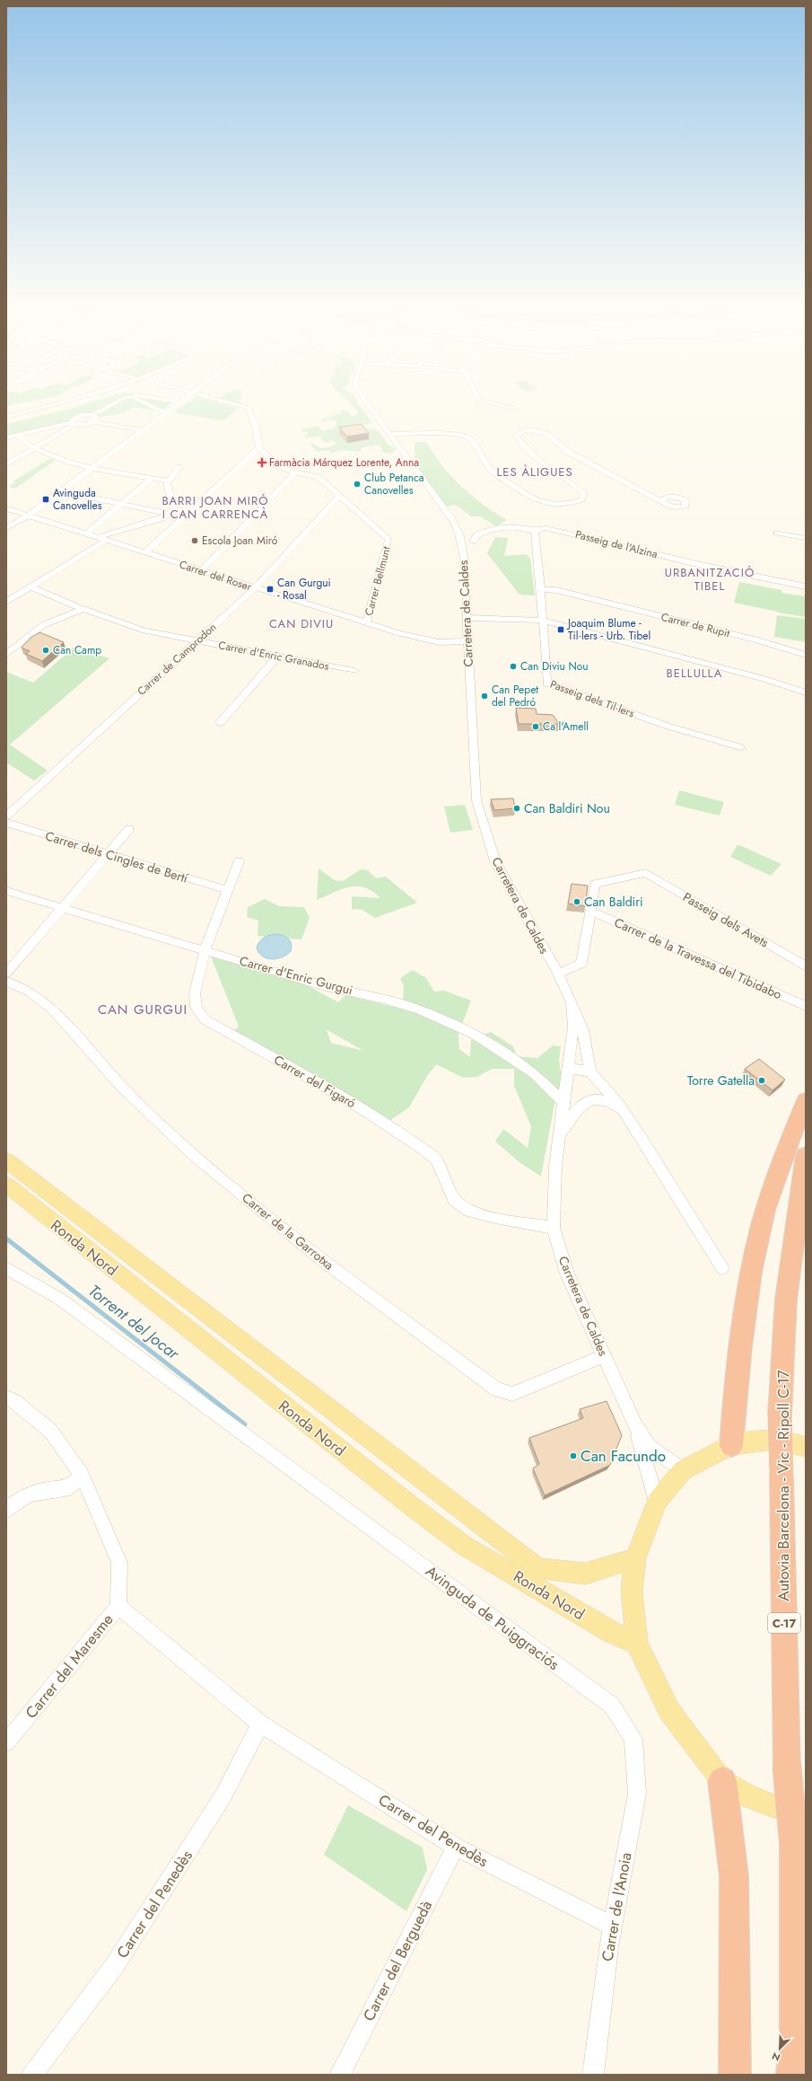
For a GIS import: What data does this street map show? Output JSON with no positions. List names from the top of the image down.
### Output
{
  "streets": {
    "highway": ["Autovia Barcelona - Vic - Ripoll C-17", "C-17"],
    "main road": ["Ronda Nord"],
    "street": [
      "Passeig de l'Alzina",
      "Carrer del Roser",
      "Carrer Bellmunt",
      "Carretera de Caldes",
      "Carrer de Rupit",
      "Carrer d'Enric Granados",
      "Carrer de Camprodon",
      "Passeig dels Til·lers",
      "Carrer dels Cingles de Bertí",
      "Passeig dels Avets",
      "Carrer de la Travessa del Tibidabo",
      "Carrer d'Enric Gurgui",
      "Carrer del Figaró",
      "Carrer de la Garrotxa",
      "Avinguda de Puiggraciós",
      "Carrer del Maresme",
      "Carrer del Penedès",
      "Carrer de l'Anoia",
      "Carrer del Berguedà"
    ]
  },
  "crossings": [
    ["Passeig de l'Alzina", "Passeig dels Til·lers"],
    ["Carrer del Roser", "Carrer Bellmunt"],
    ["Carrer del Roser", "Carretera de Caldes"],
    ["Carrer del Roser", "Carrer de Camprodon"],
    ["Carrer Bellmunt", "Carrer de Camprodon"],
    ["Carretera de Caldes", "Carrer d'Enric Gurgui"],
    ["Carretera de Caldes", "Carrer del Figaró"],
    ["Carretera de Caldes", "Carrer de la Garrotxa"],
    ["Carrer de Rupit", "Passeig dels Til·lers"],
    ["Carrer d'Enric Granados", "Carrer de Camprodon"],
    ["Carrer dels Cingles de Bertí", "Carrer del Figaró"],
    ["Passeig dels Avets", "Carrer de la Travessa del Tibidabo"],
    ["Carrer d'Enric Gurgui", "Carrer del Figaró"],
    ["Avinguda de Puiggraciós", "Carrer de l'Anoia"],
    ["Carrer del Maresme", "Carrer del Penedès"],
    ["Carrer del Penedès", "Carrer de l'Anoia"],
    ["Carrer del Penedès", "Carrer del Berguedà"]
  ],
  "districts": [
    "LES ÀLIGUES",
    "BARRI JOAN MIRÓ I CAN CARRENCÀ",
    "URBANITZACIÓ TIBEL",
    "CAN DIVIU",
    "BELLULLA",
    "CAN GURGUI"
  ],
  "water": ["Torrent del Jocar"],
  "places": {
    "health": ["Farmàcia Márquez Lorente, Anna"],
    "other": [
      "Club Petanca Canovelles",
      "Escola Joan Miró",
      "Can Camp",
      "Can Diviu Nou",
      "Can Pepet del Pedró",
      "Ca l'Amell",
      "Can Baldiri Nou",
      "Can Baldiri",
      "Torre Gatella",
      "Can Facundo"
    ],
    "transit": ["Avinguda Canovelles", "Can Gurgui - Rosal", "Joaquim Blume - Til·lers - Urb. Tibel"]
  },
  "north": "bottom left"
}
